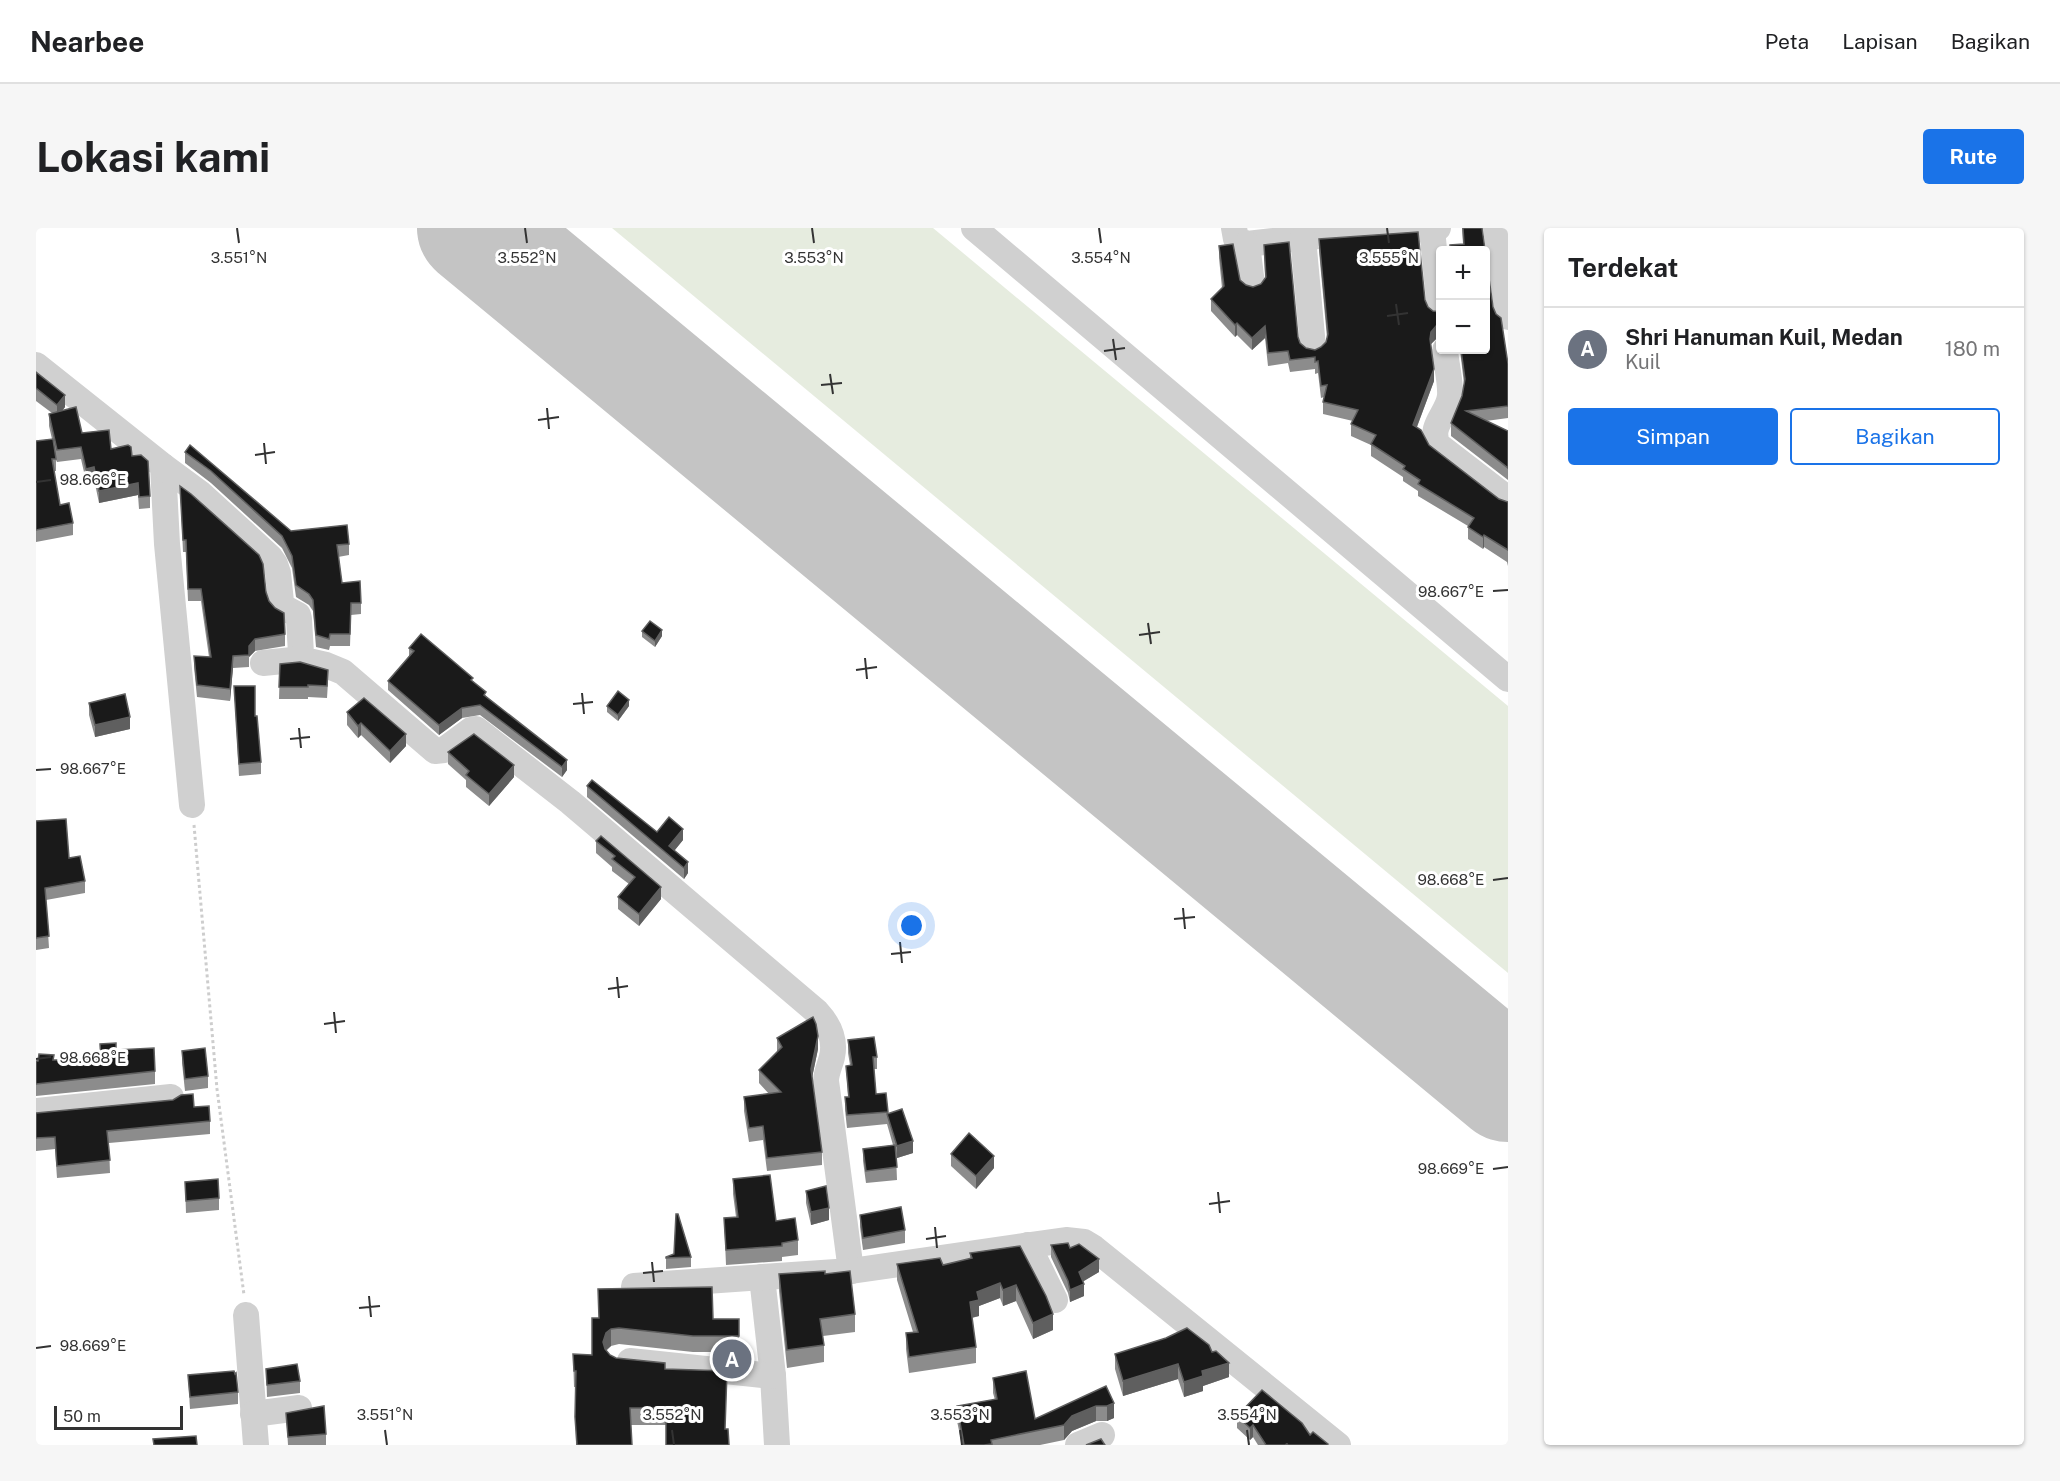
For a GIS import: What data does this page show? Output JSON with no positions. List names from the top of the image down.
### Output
{
  "scale_bar": "50 m",
  "page": {
    "header": "Nearbee",
    "nav": ["Peta", "Lapisan", "Bagikan"],
    "buttons": [
      "Rute",
      ["Simpan", "Bagikan"]
    ],
    "title": "Lokasi kami",
    "heading": "Terdekat",
    "map_buttons": ["+", "−"],
    "list": [
      {
        "mark": "A",
        "name": "Shri Hanuman Kuil, Medan",
        "note": "Kuil",
        "value": "180 m"
      }
    ],
    "pins": "A",
    "scale": "50 m"
  },
  "coordinates": [
    "3.551°N",
    "3.552°N",
    "3.553°N",
    "3.554°N",
    "3.555°N",
    "98.666°E",
    "98.667°E",
    "98.668°E",
    "98.669°E"
  ]
}
